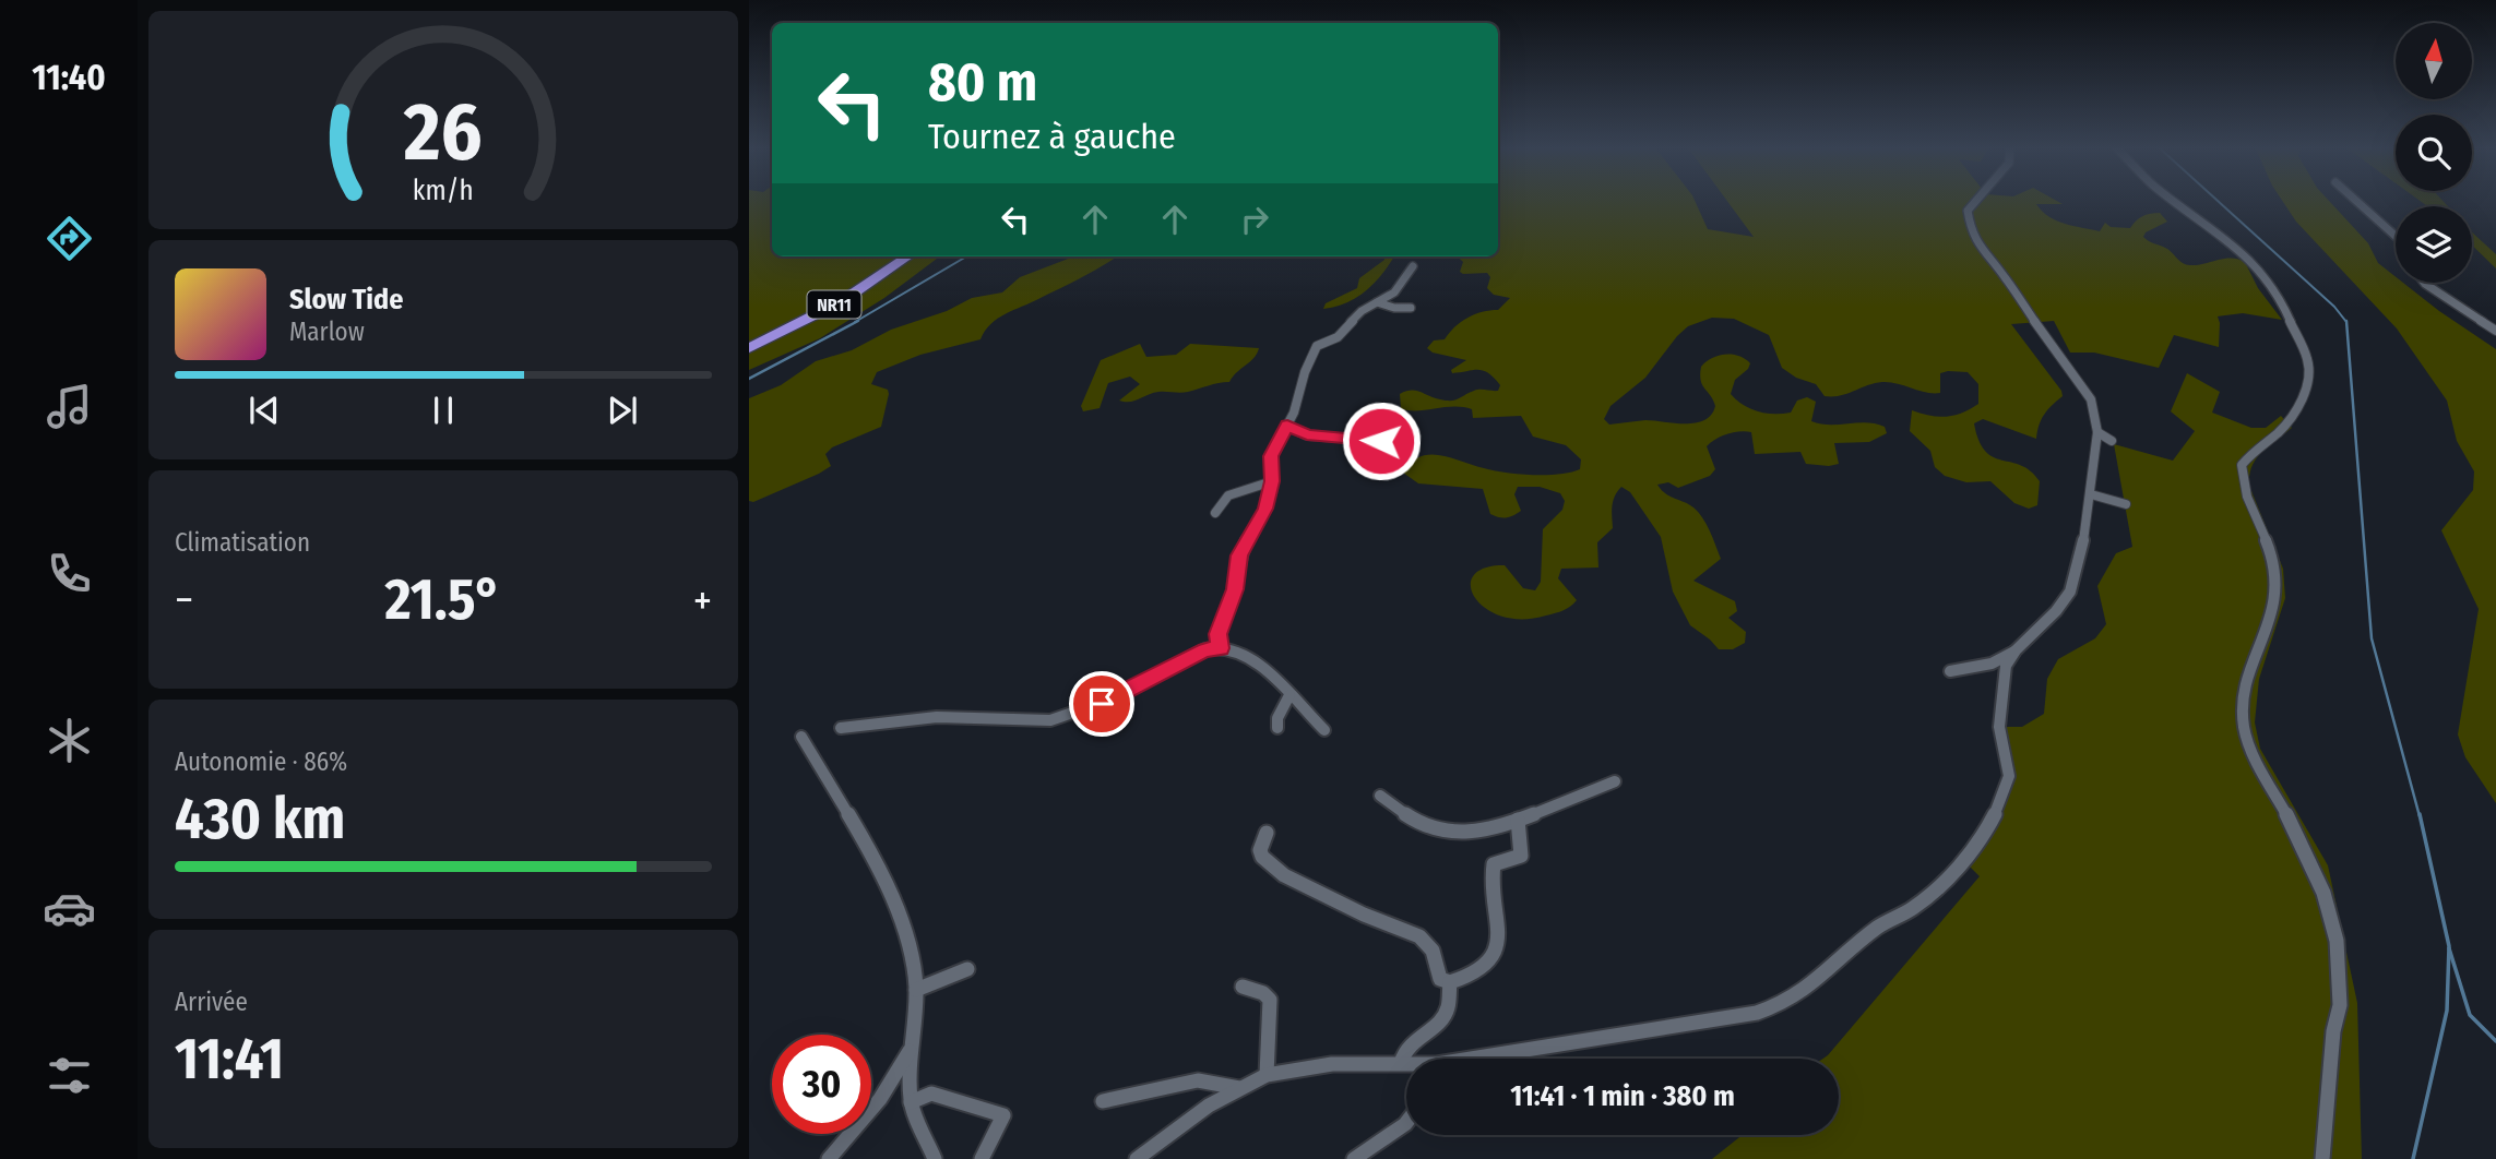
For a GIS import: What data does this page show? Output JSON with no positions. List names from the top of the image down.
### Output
{
  "streets": {
    "highway": ["NR11"]
  },
  "north": "top",
  "page": {
    "tabs": "11:40",
    "turn": ["80 m", "Tournez à gauche"],
    "song": ["Slow Tide", "Marlow"],
    "tile": [
      "Climatisation",
      ["Autonomie · 86%", "430 km"],
      ["Arrivée", "11:41"]
    ],
    "heat": ["−", "21.5°", "+"],
    "limit": "30",
    "trip": "11:41 · 1 min · 380 m",
    "gauge": ["26", "km/h"]
  }
}
